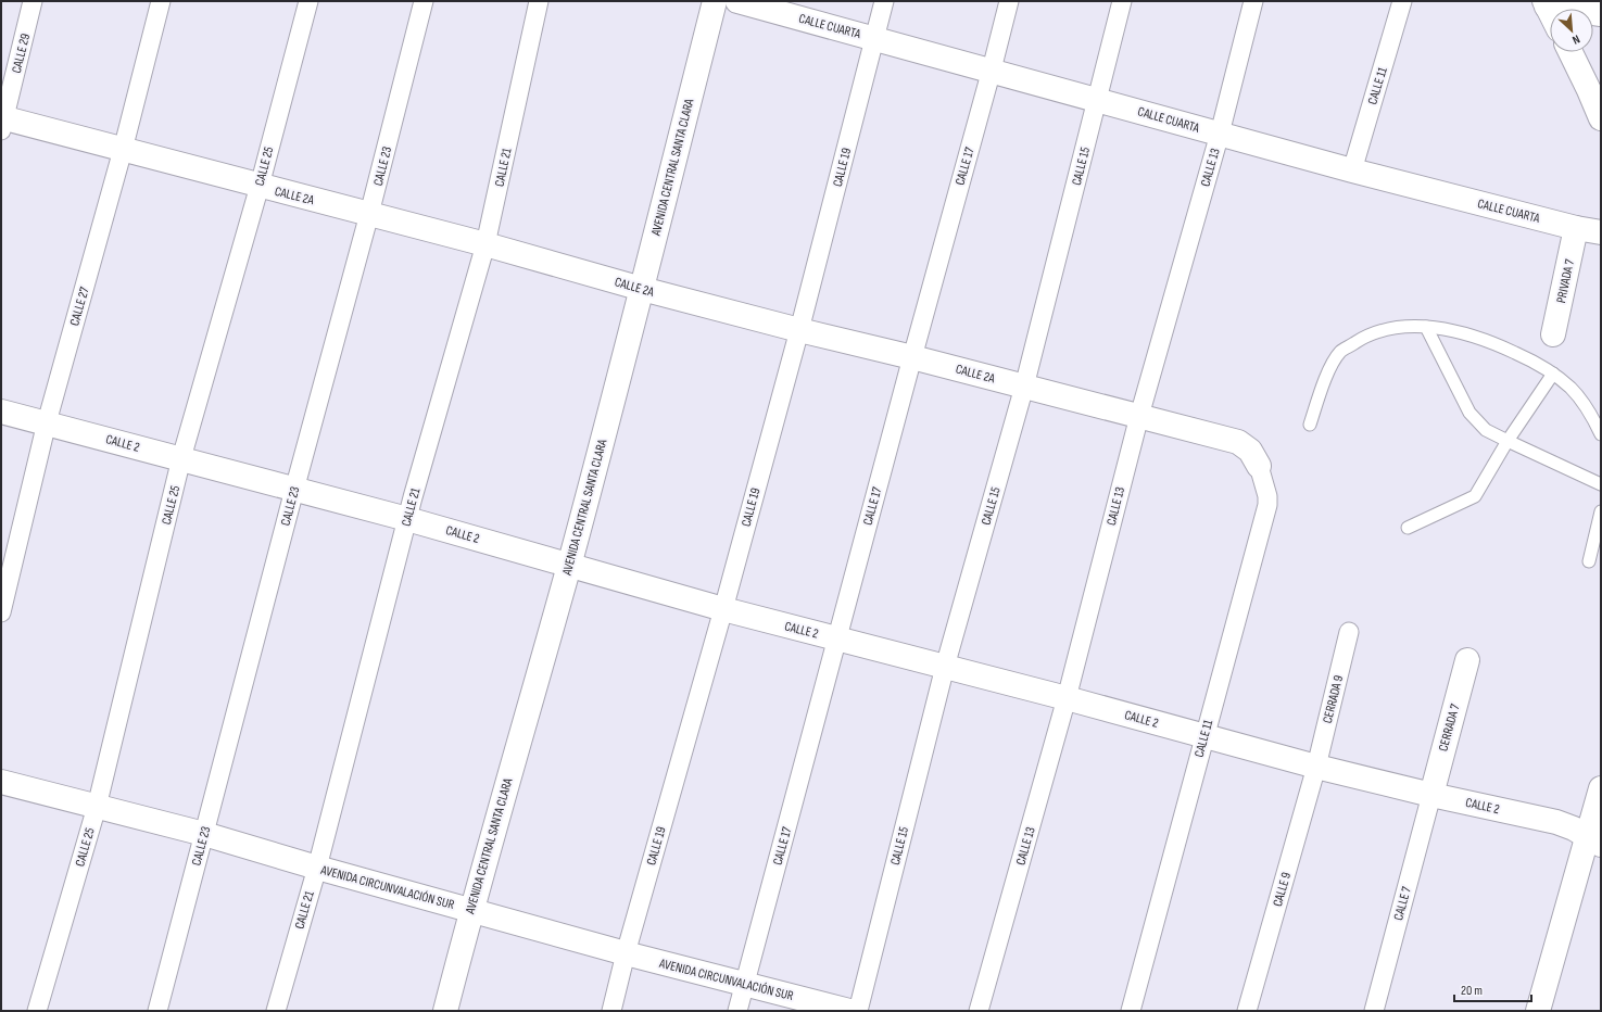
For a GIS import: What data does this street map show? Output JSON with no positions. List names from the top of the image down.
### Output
{
  "streets": {
    "street": [
      "CALLE CUARTA",
      "CALLE 29",
      "CALLE 11",
      "CALLE 25",
      "CALLE 23",
      "CALLE 17",
      "CALLE 15",
      "CALLE 21",
      "AVENIDA CENTRAL SANTA CLARA",
      "CALLE 19",
      "CALLE 13",
      "CALLE 2A",
      "PRIVADA 7",
      "CALLE 27",
      "CALLE 2",
      "CERRADA 9",
      "CERRADA 7",
      "AVENIDA CIRCUNVALACIÓN SUR",
      "CALLE 9",
      "CALLE 7"
    ]
  },
  "crossings": [
    ["CALLE CUARTA", "CALLE 11"],
    ["CALLE CUARTA", "CALLE 17"],
    ["CALLE CUARTA", "CALLE 15"],
    ["CALLE CUARTA", "CALLE 19"],
    ["CALLE CUARTA", "CALLE 13"],
    ["CALLE CUARTA", "PRIVADA 7"],
    ["CALLE 29", "CALLE 2A"],
    ["CALLE 11", "CALLE 2A"],
    ["CALLE 11", "CALLE 2"],
    ["CALLE 25", "CALLE 2A"],
    ["CALLE 25", "CALLE 2"],
    ["CALLE 25", "AVENIDA CIRCUNVALACIÓN SUR"],
    ["CALLE 23", "CALLE 2A"],
    ["CALLE 23", "CALLE 2"],
    ["CALLE 23", "AVENIDA CIRCUNVALACIÓN SUR"],
    ["CALLE 17", "CALLE 2A"],
    ["CALLE 17", "CALLE 2"],
    ["CALLE 17", "AVENIDA CIRCUNVALACIÓN SUR"],
    ["CALLE 15", "CALLE 2A"],
    ["CALLE 15", "CALLE 2"],
    ["CALLE 21", "CALLE 2A"],
    ["CALLE 21", "CALLE 2"],
    ["CALLE 21", "AVENIDA CIRCUNVALACIÓN SUR"],
    ["AVENIDA CENTRAL SANTA CLARA", "CALLE 2A"],
    ["AVENIDA CENTRAL SANTA CLARA", "CALLE 2"],
    ["AVENIDA CENTRAL SANTA CLARA", "AVENIDA CIRCUNVALACIÓN SUR"],
    ["CALLE 19", "CALLE 2A"],
    ["CALLE 19", "CALLE 2"],
    ["CALLE 19", "AVENIDA CIRCUNVALACIÓN SUR"],
    ["CALLE 13", "CALLE 2A"],
    ["CALLE 13", "CALLE 2"],
    ["CALLE 2A", "CALLE 27"],
    ["CALLE 27", "CALLE 2"],
    ["CALLE 2", "CERRADA 9"],
    ["CALLE 2", "CERRADA 7"],
    ["CALLE 2", "CALLE 9"],
    ["CALLE 2", "CALLE 7"],
    ["CERRADA 9", "CALLE 9"],
    ["CERRADA 7", "CALLE 7"]
  ],
  "scale_bar": "20 m",
  "north": "bottom right"
}
